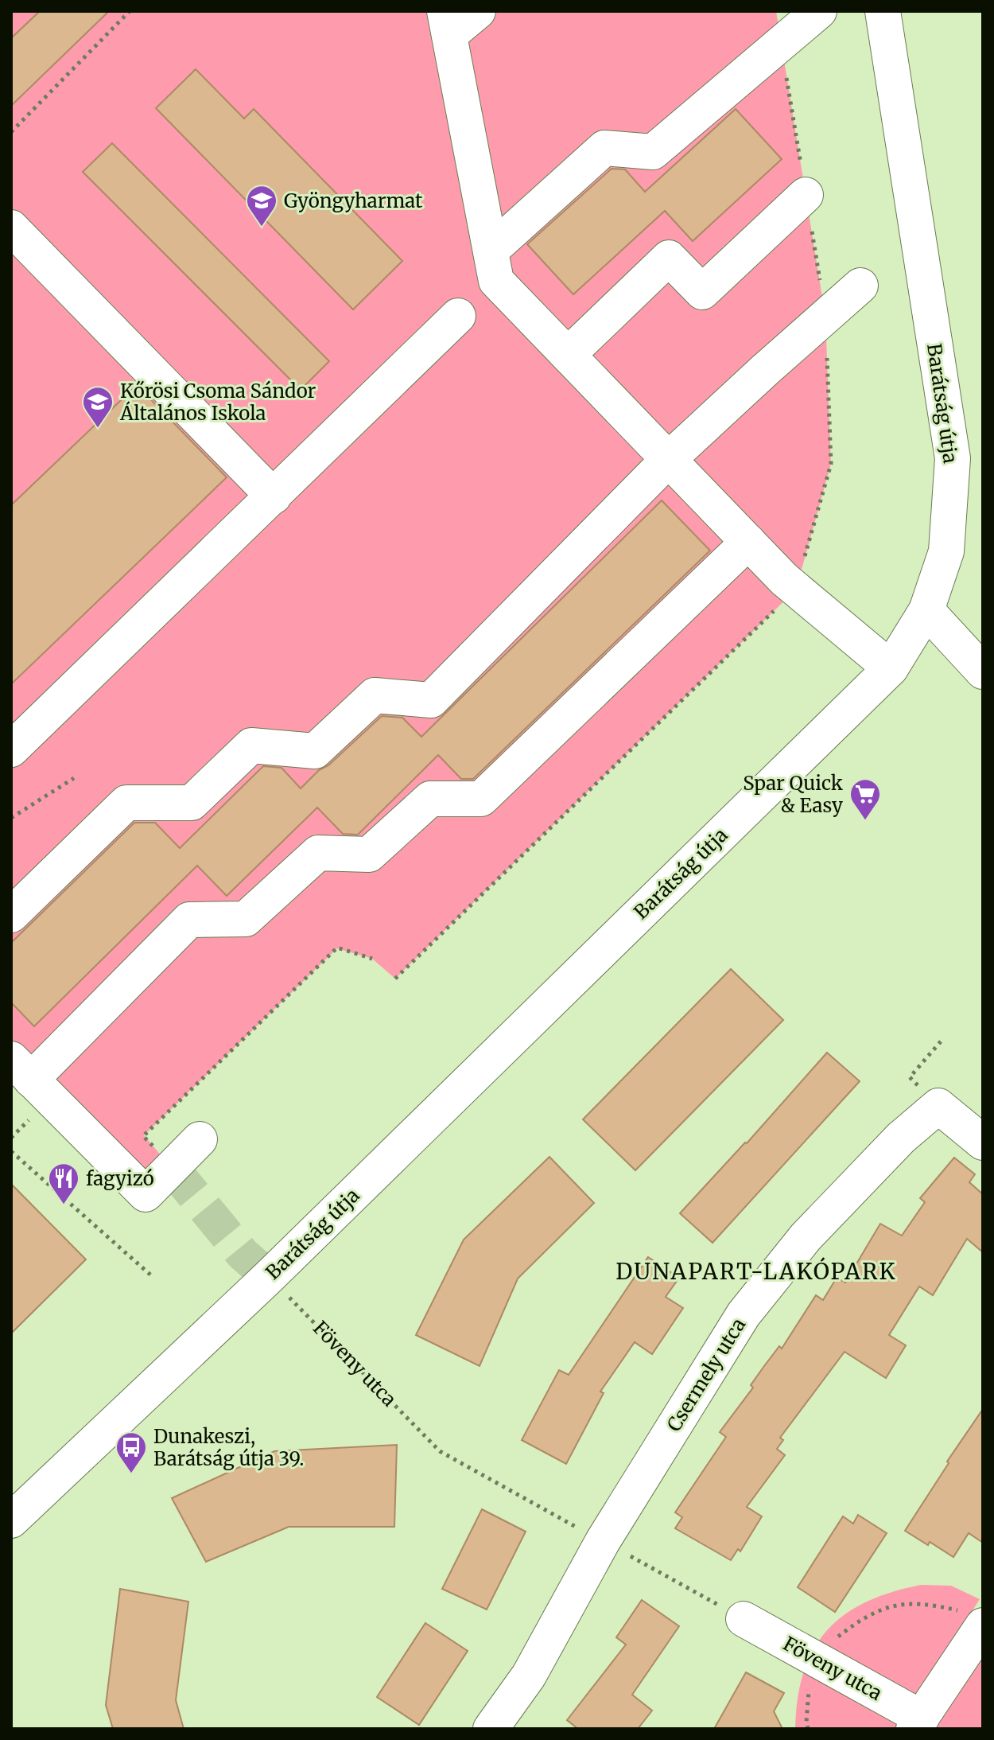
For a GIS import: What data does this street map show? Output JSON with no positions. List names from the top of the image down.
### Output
{
  "streets": {
    "street": ["Barátság útja", "Föveny utca", "Csermely utca"]
  },
  "crossings": [
    ["Barátság útja", "Föveny utca"]
  ],
  "districts": ["DUNAPART-LAKÓPARK"],
  "places": {
    "school or university": ["Gyöngyharmat", "Kőrösi Csoma Sándor Általános Iskola"],
    "supermarket": ["Spar Quick & Easy"],
    "restaurant": ["fagyizó"],
    "bus stop": ["Dunakeszi, Barátság útja 39."]
  }
}
